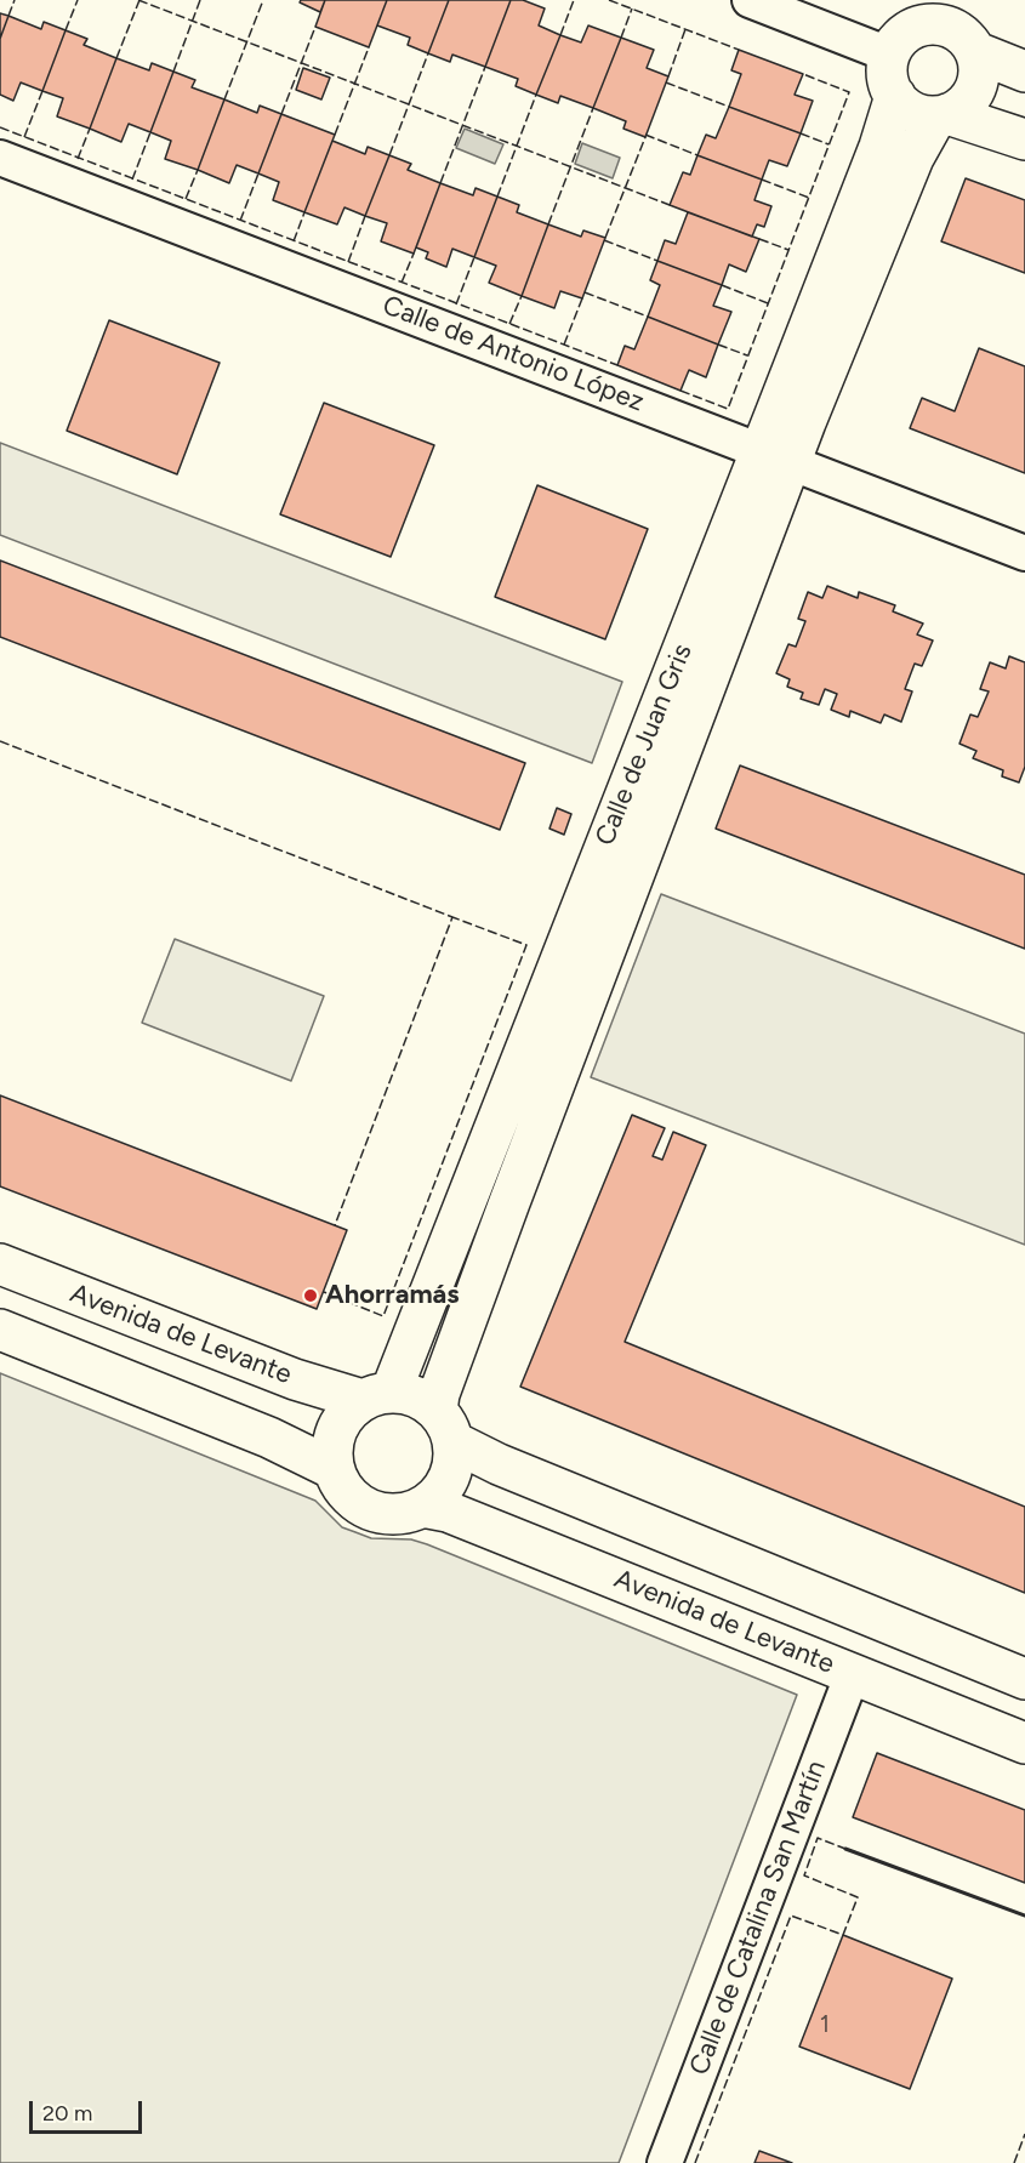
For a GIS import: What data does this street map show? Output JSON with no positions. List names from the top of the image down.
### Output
{
  "streets": {
    "street": [
      "Calle de Antonio López",
      "Calle de Juan Gris",
      "Avenida de Levante",
      "Calle de Catalina San Martín"
    ]
  },
  "crossings": [
    ["Calle de Antonio López", "Calle de Juan Gris"],
    ["Calle de Juan Gris", "Avenida de Levante"],
    ["Avenida de Levante", "Calle de Catalina San Martín"]
  ],
  "places": ["Ahorramás"],
  "house_numbers": ["1"],
  "scale_bar": "20 m"
}
